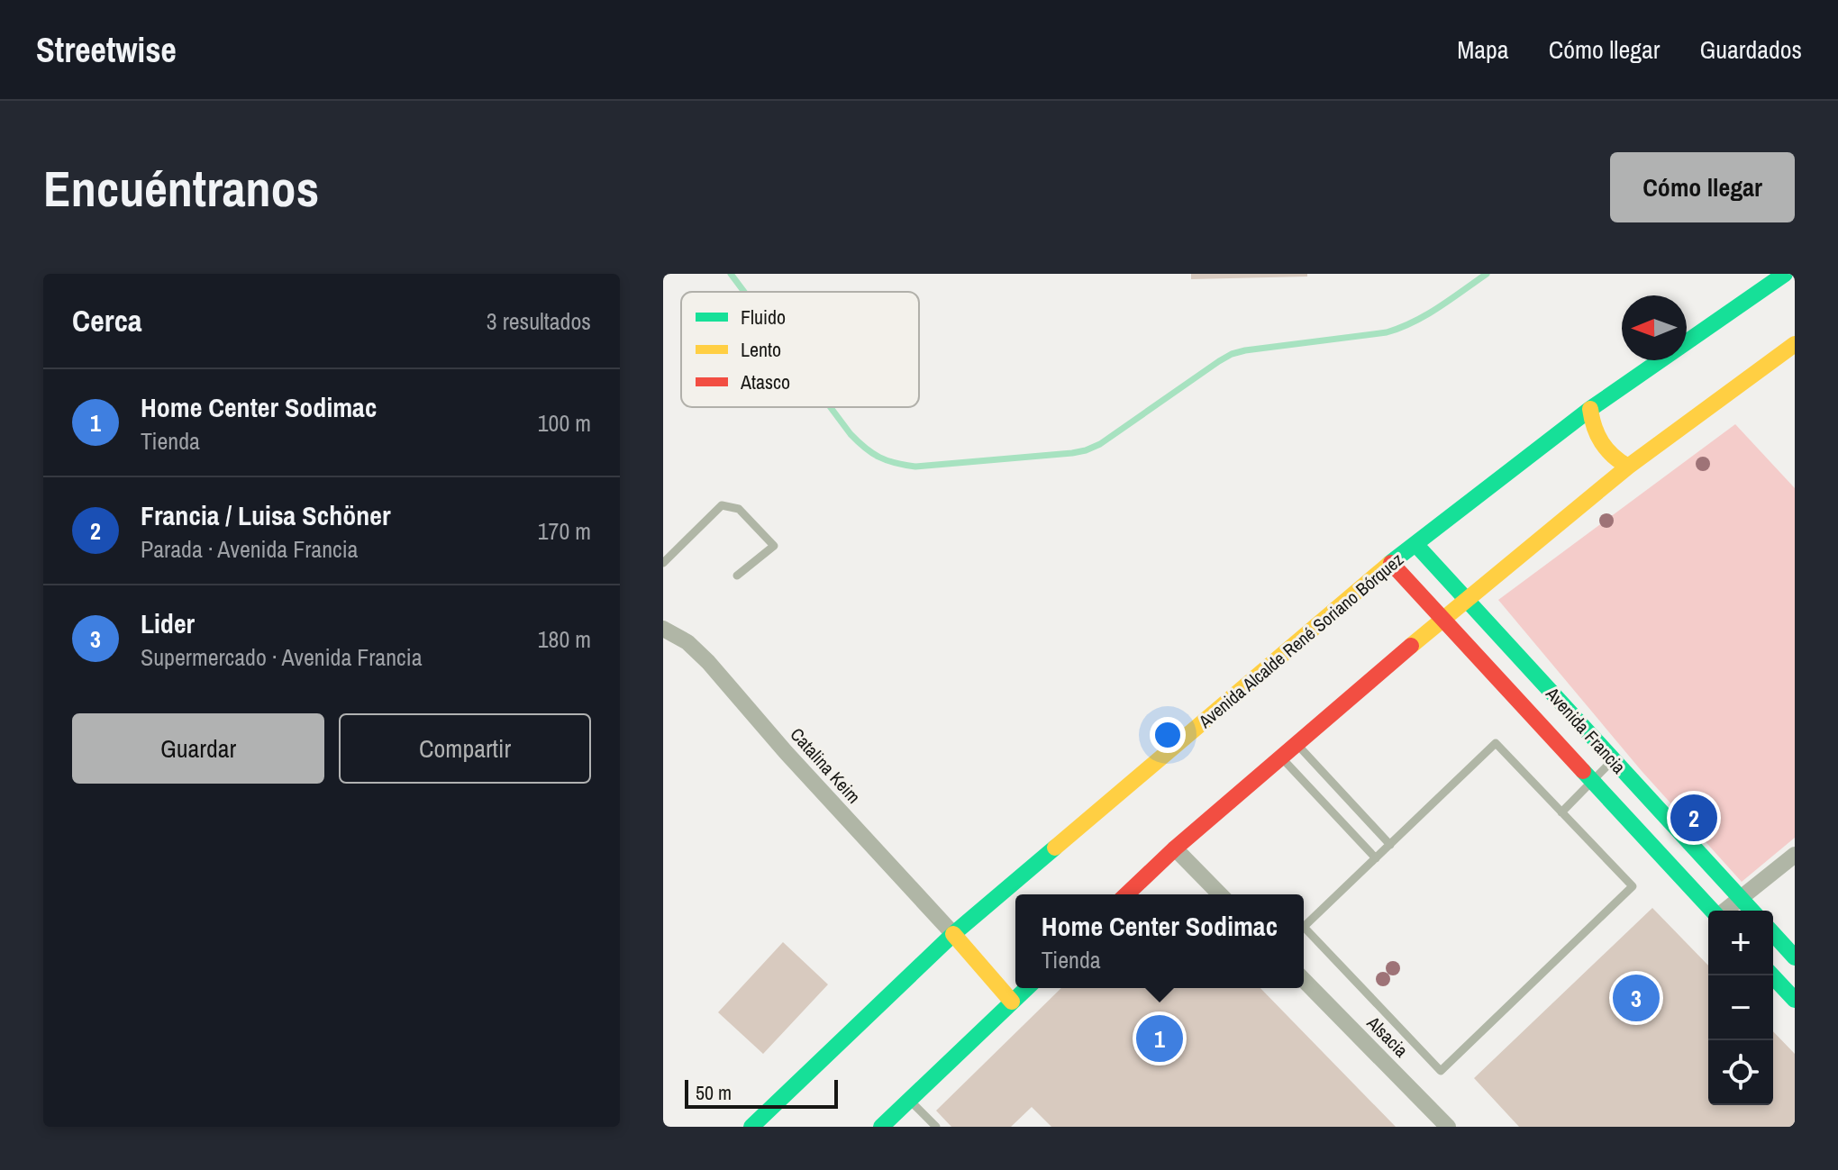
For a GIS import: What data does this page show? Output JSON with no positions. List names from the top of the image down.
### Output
{
  "streets": {
    "main road": ["Avenida Alcalde René Soriano Bórquez", "Avenida Francia"],
    "street": ["Catalina Keim", "Alsacia"]
  },
  "crossings": [
    ["Avenida Alcalde René Soriano Bórquez", "Avenida Francia"],
    ["Avenida Alcalde René Soriano Bórquez", "Catalina Keim"]
  ],
  "legend": ["Fluido", "Lento", "Atasco"],
  "scale_bar": "50 m",
  "north": "left",
  "page": {
    "header": "Streetwise",
    "nav": ["Mapa", "Cómo llegar", "Guardados"],
    "buttons": [
      "Cómo llegar",
      ["Guardar", "Compartir"]
    ],
    "title": "Encuéntranos",
    "heading": ["Cerca", "3 resultados"],
    "list": [
      {
        "mark": "1",
        "name": "Home Center Sodimac",
        "note": "Tienda",
        "value": "100 m"
      },
      {
        "mark": "2",
        "name": "Francia / Luisa Schöner",
        "note": "Parada · Avenida Francia",
        "value": "170 m"
      },
      {
        "mark": "3",
        "name": "Lider",
        "note": "Supermercado · Avenida Francia",
        "value": "180 m"
      }
    ],
    "pins": ["2", "3", "1"],
    "popup": ["Home Center Sodimac", "Tienda"],
    "map_buttons": ["+", "−"],
    "scale": "50 m"
  }
}
